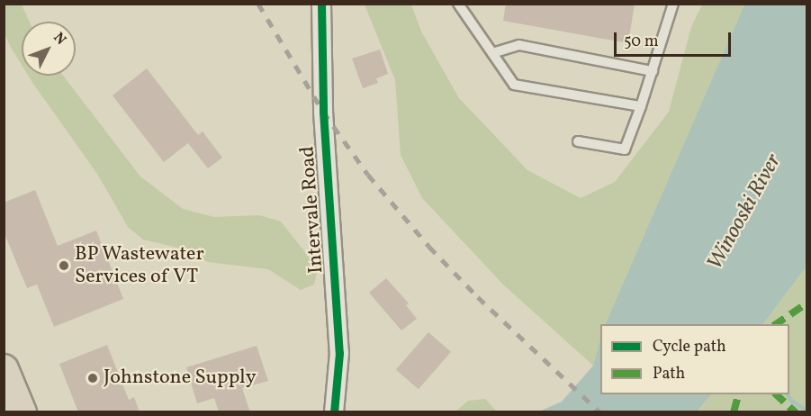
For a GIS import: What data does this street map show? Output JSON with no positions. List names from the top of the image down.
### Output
{
  "streets": {
    "street": ["Intervale Road"]
  },
  "water": ["Winooski River"],
  "places": ["BP Wastewater Services of VT", "Johnstone Supply"],
  "legend": ["Cycle path", "Path"],
  "scale_bar": "50 m",
  "north": "top right"
}
